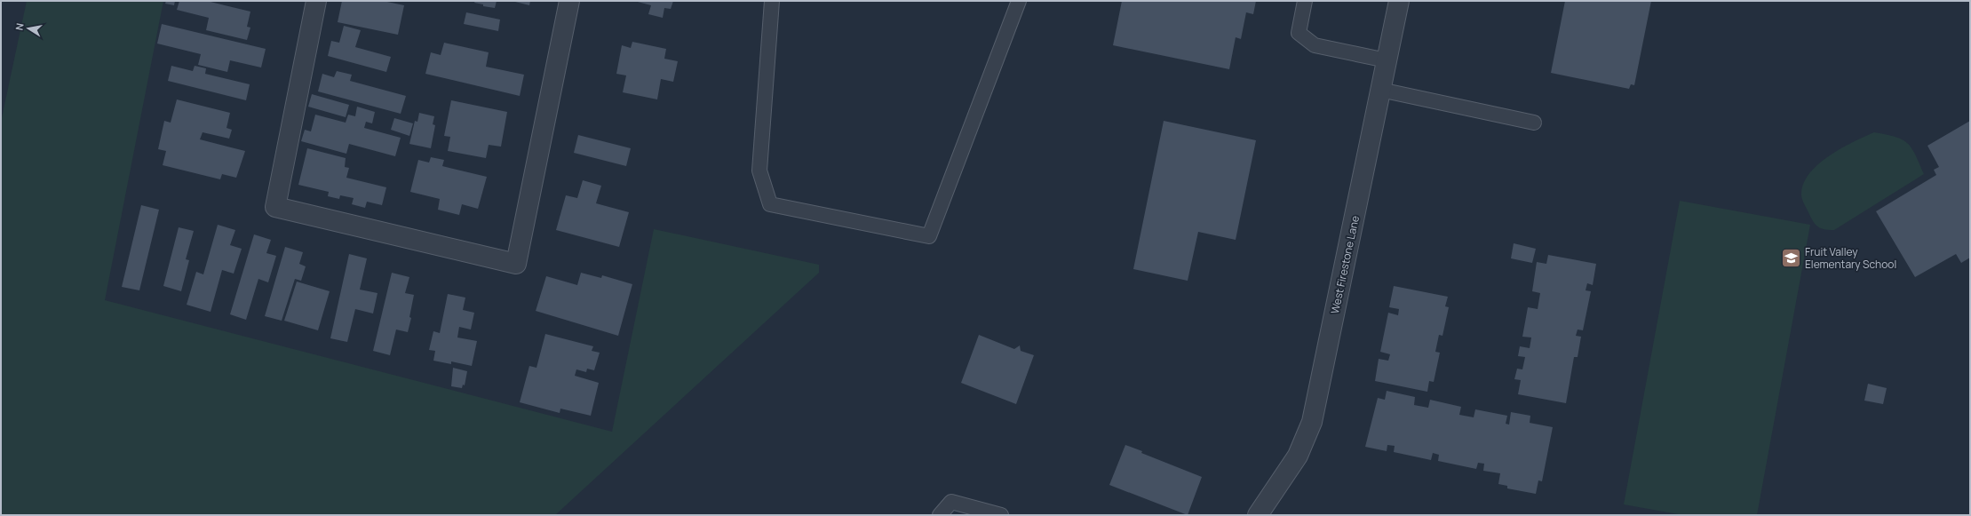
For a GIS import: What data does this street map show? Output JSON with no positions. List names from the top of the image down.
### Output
{
  "streets": {
    "street": ["West Firestone Lane"]
  },
  "places": {
    "school or university": ["Fruit Valley Elementary School"]
  },
  "north": "left"
}
